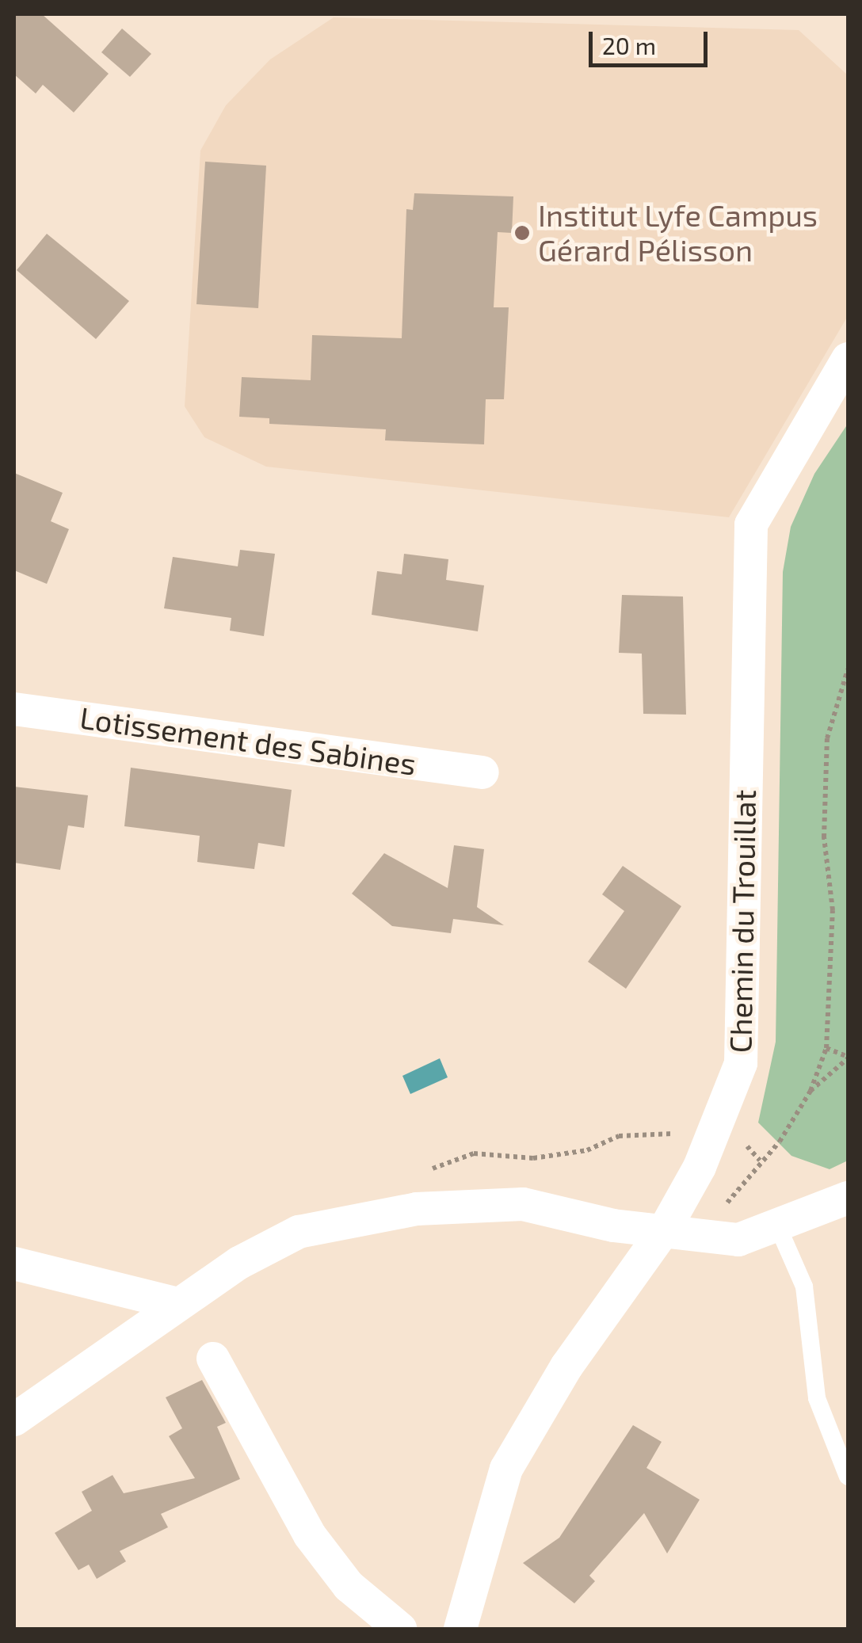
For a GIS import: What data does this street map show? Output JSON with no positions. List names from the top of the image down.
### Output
{
  "streets": {
    "street": ["Lotissement des Sabines", "Chemin du Trouillat"]
  },
  "places": ["Institut Lyfe Campus Gérard Pélisson"],
  "scale_bar": "20 m"
}
